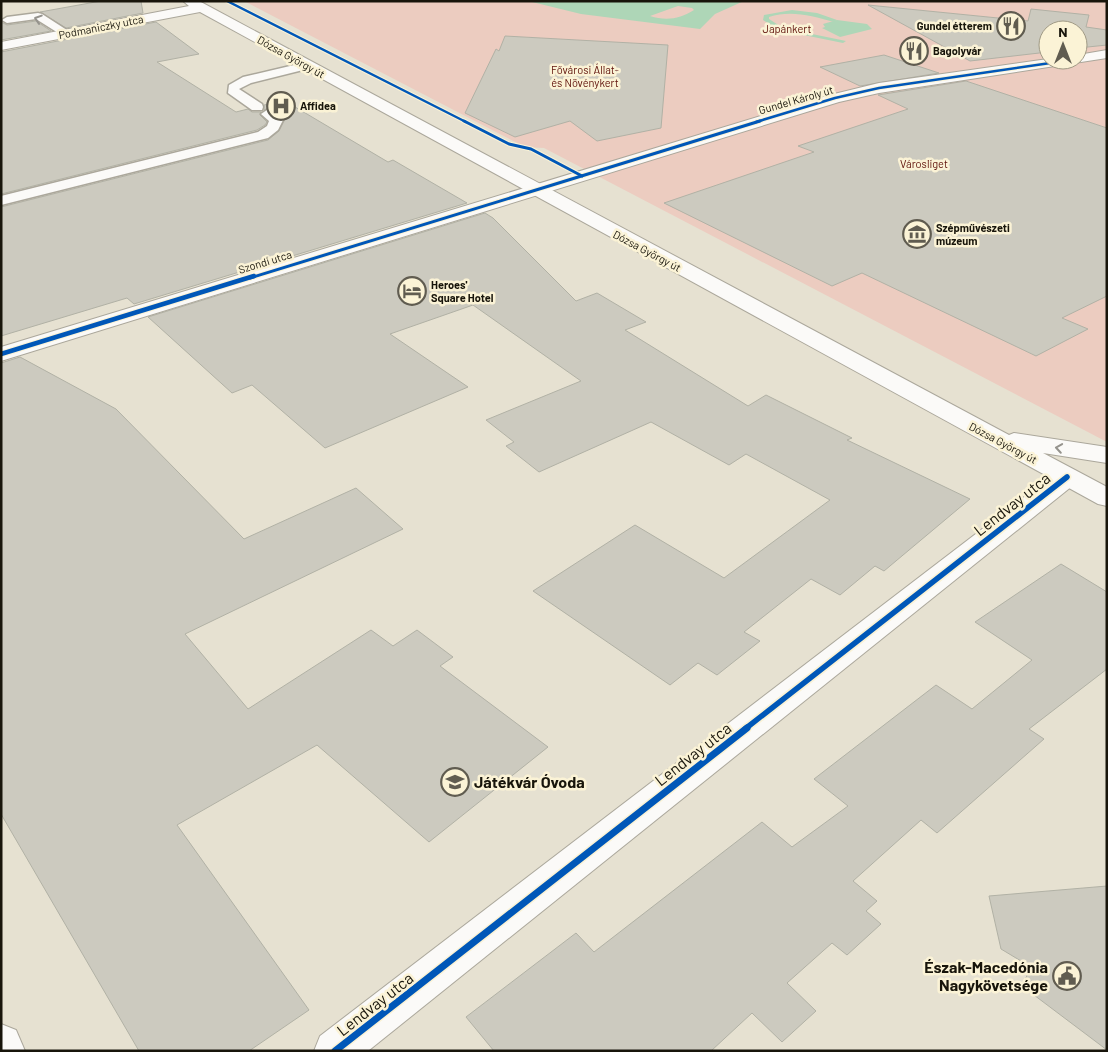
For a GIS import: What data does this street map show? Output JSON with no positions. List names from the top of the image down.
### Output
{
  "streets": {
    "street": [
      "Podmaniczky utca",
      "Dózsa György út",
      "Gundel Károly út",
      "Szondi utca",
      "Lendvay utca"
    ]
  },
  "crossings": [
    ["Podmaniczky utca", "Dózsa György út"],
    ["Dózsa György út", "Gundel Károly út"],
    ["Dózsa György út", "Szondi utca"],
    ["Dózsa György út", "Lendvay utca"],
    ["Gundel Károly út", "Szondi utca"]
  ],
  "parks": ["Japánkert", "Fővárosi Állat- és Növénykert", "Városliget"],
  "places": {
    "restaurant": ["Gundel étterem", "Bagolyvár"],
    "hospital": ["Affidea"],
    "museum": ["Szépművészeti múzeum"],
    "hotel": ["Heroes' Square Hotel"],
    "school or university": ["Játékvár Óvoda"],
    "public building": ["Észak-Macedónia Nagykövetsége"]
  },
  "north": "top"
}
